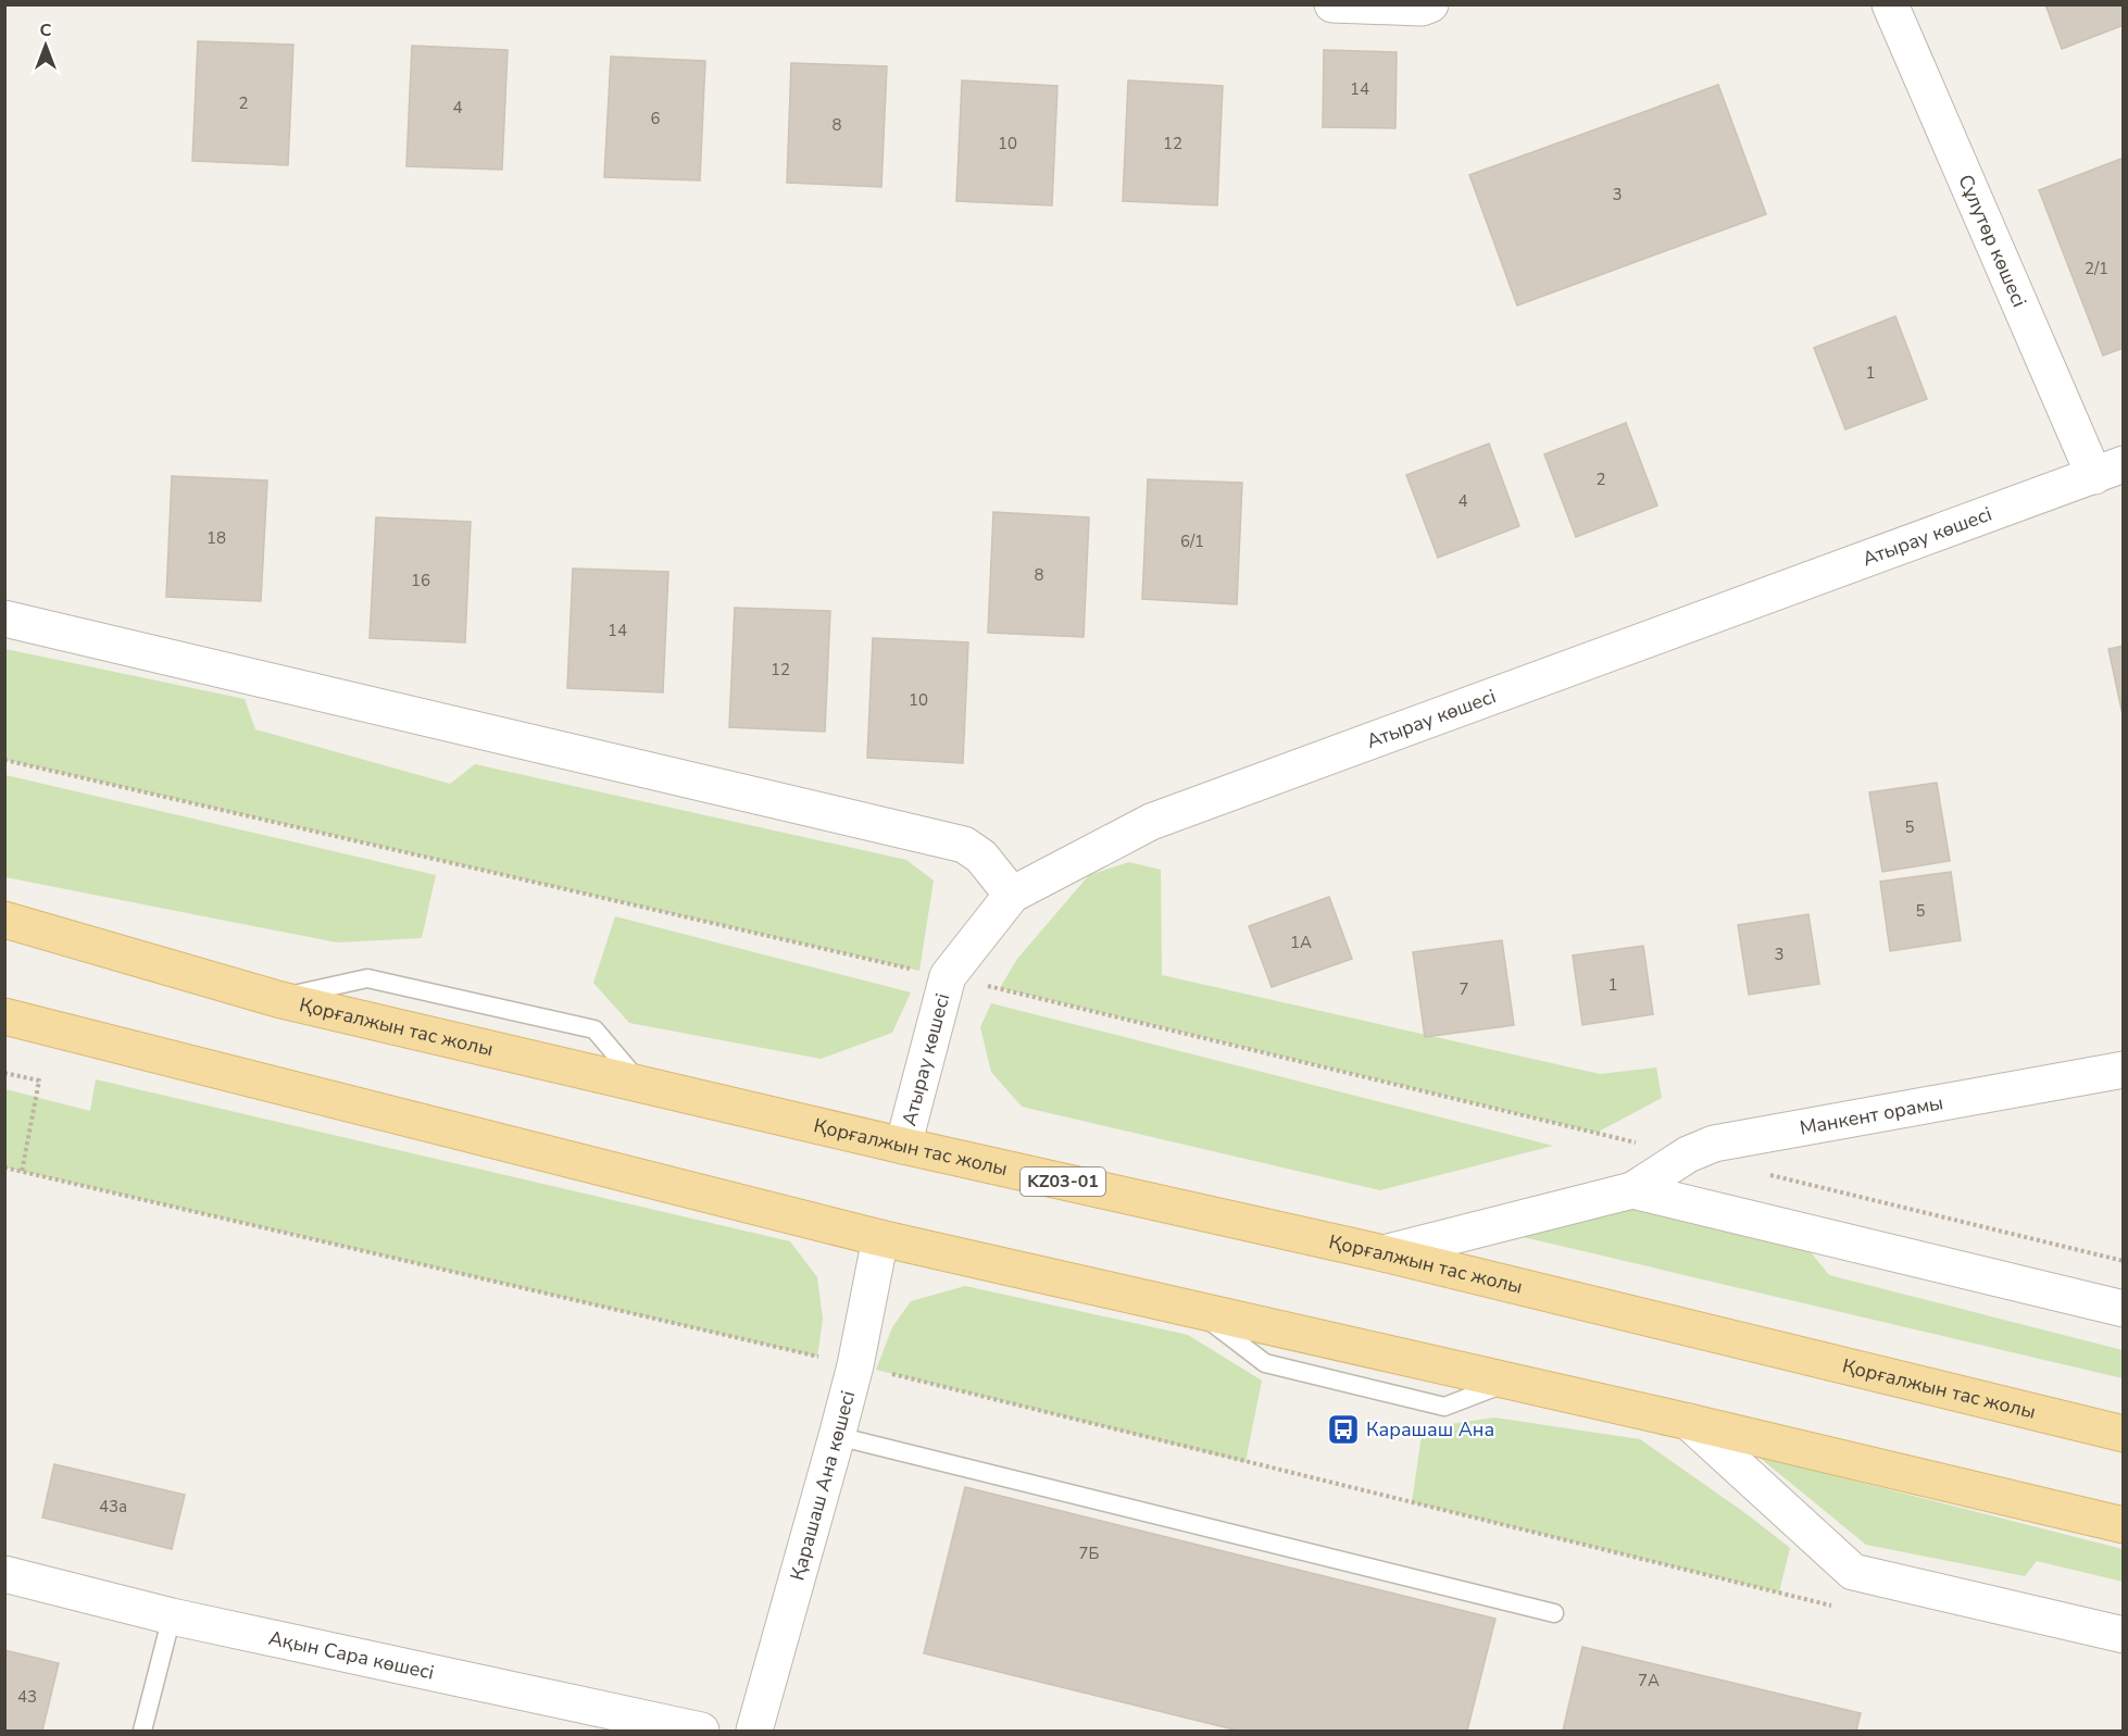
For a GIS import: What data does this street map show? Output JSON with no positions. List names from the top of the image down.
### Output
{
  "streets": {
    "main road": ["Қорғалжын тас жолы", "KZ03-01"],
    "street": [
      "Сұлутөр көшесі",
      "Атырау көшесі",
      "Манкент орамы",
      "Қарашаш Ана көшесі",
      "Ақын Сара көшесі"
    ]
  },
  "crossings": [
    ["Сұлутөр көшесі", "Атырау көшесі"],
    ["Атырау көшесі", "Қорғалжын тас жолы"]
  ],
  "places": {
    "bus stop": ["Карашаш Ана"]
  },
  "house_numbers": [
    "14",
    "2",
    "4",
    "6",
    "8",
    "10",
    "12",
    "3",
    "2/1",
    "1",
    "2",
    "4",
    "18",
    "6/1",
    "8",
    "16",
    "14",
    "12",
    "10",
    "5",
    "5",
    "1А",
    "3",
    "1",
    "7",
    "43а",
    "7Б",
    "7А",
    "43"
  ],
  "north": "top"
}
